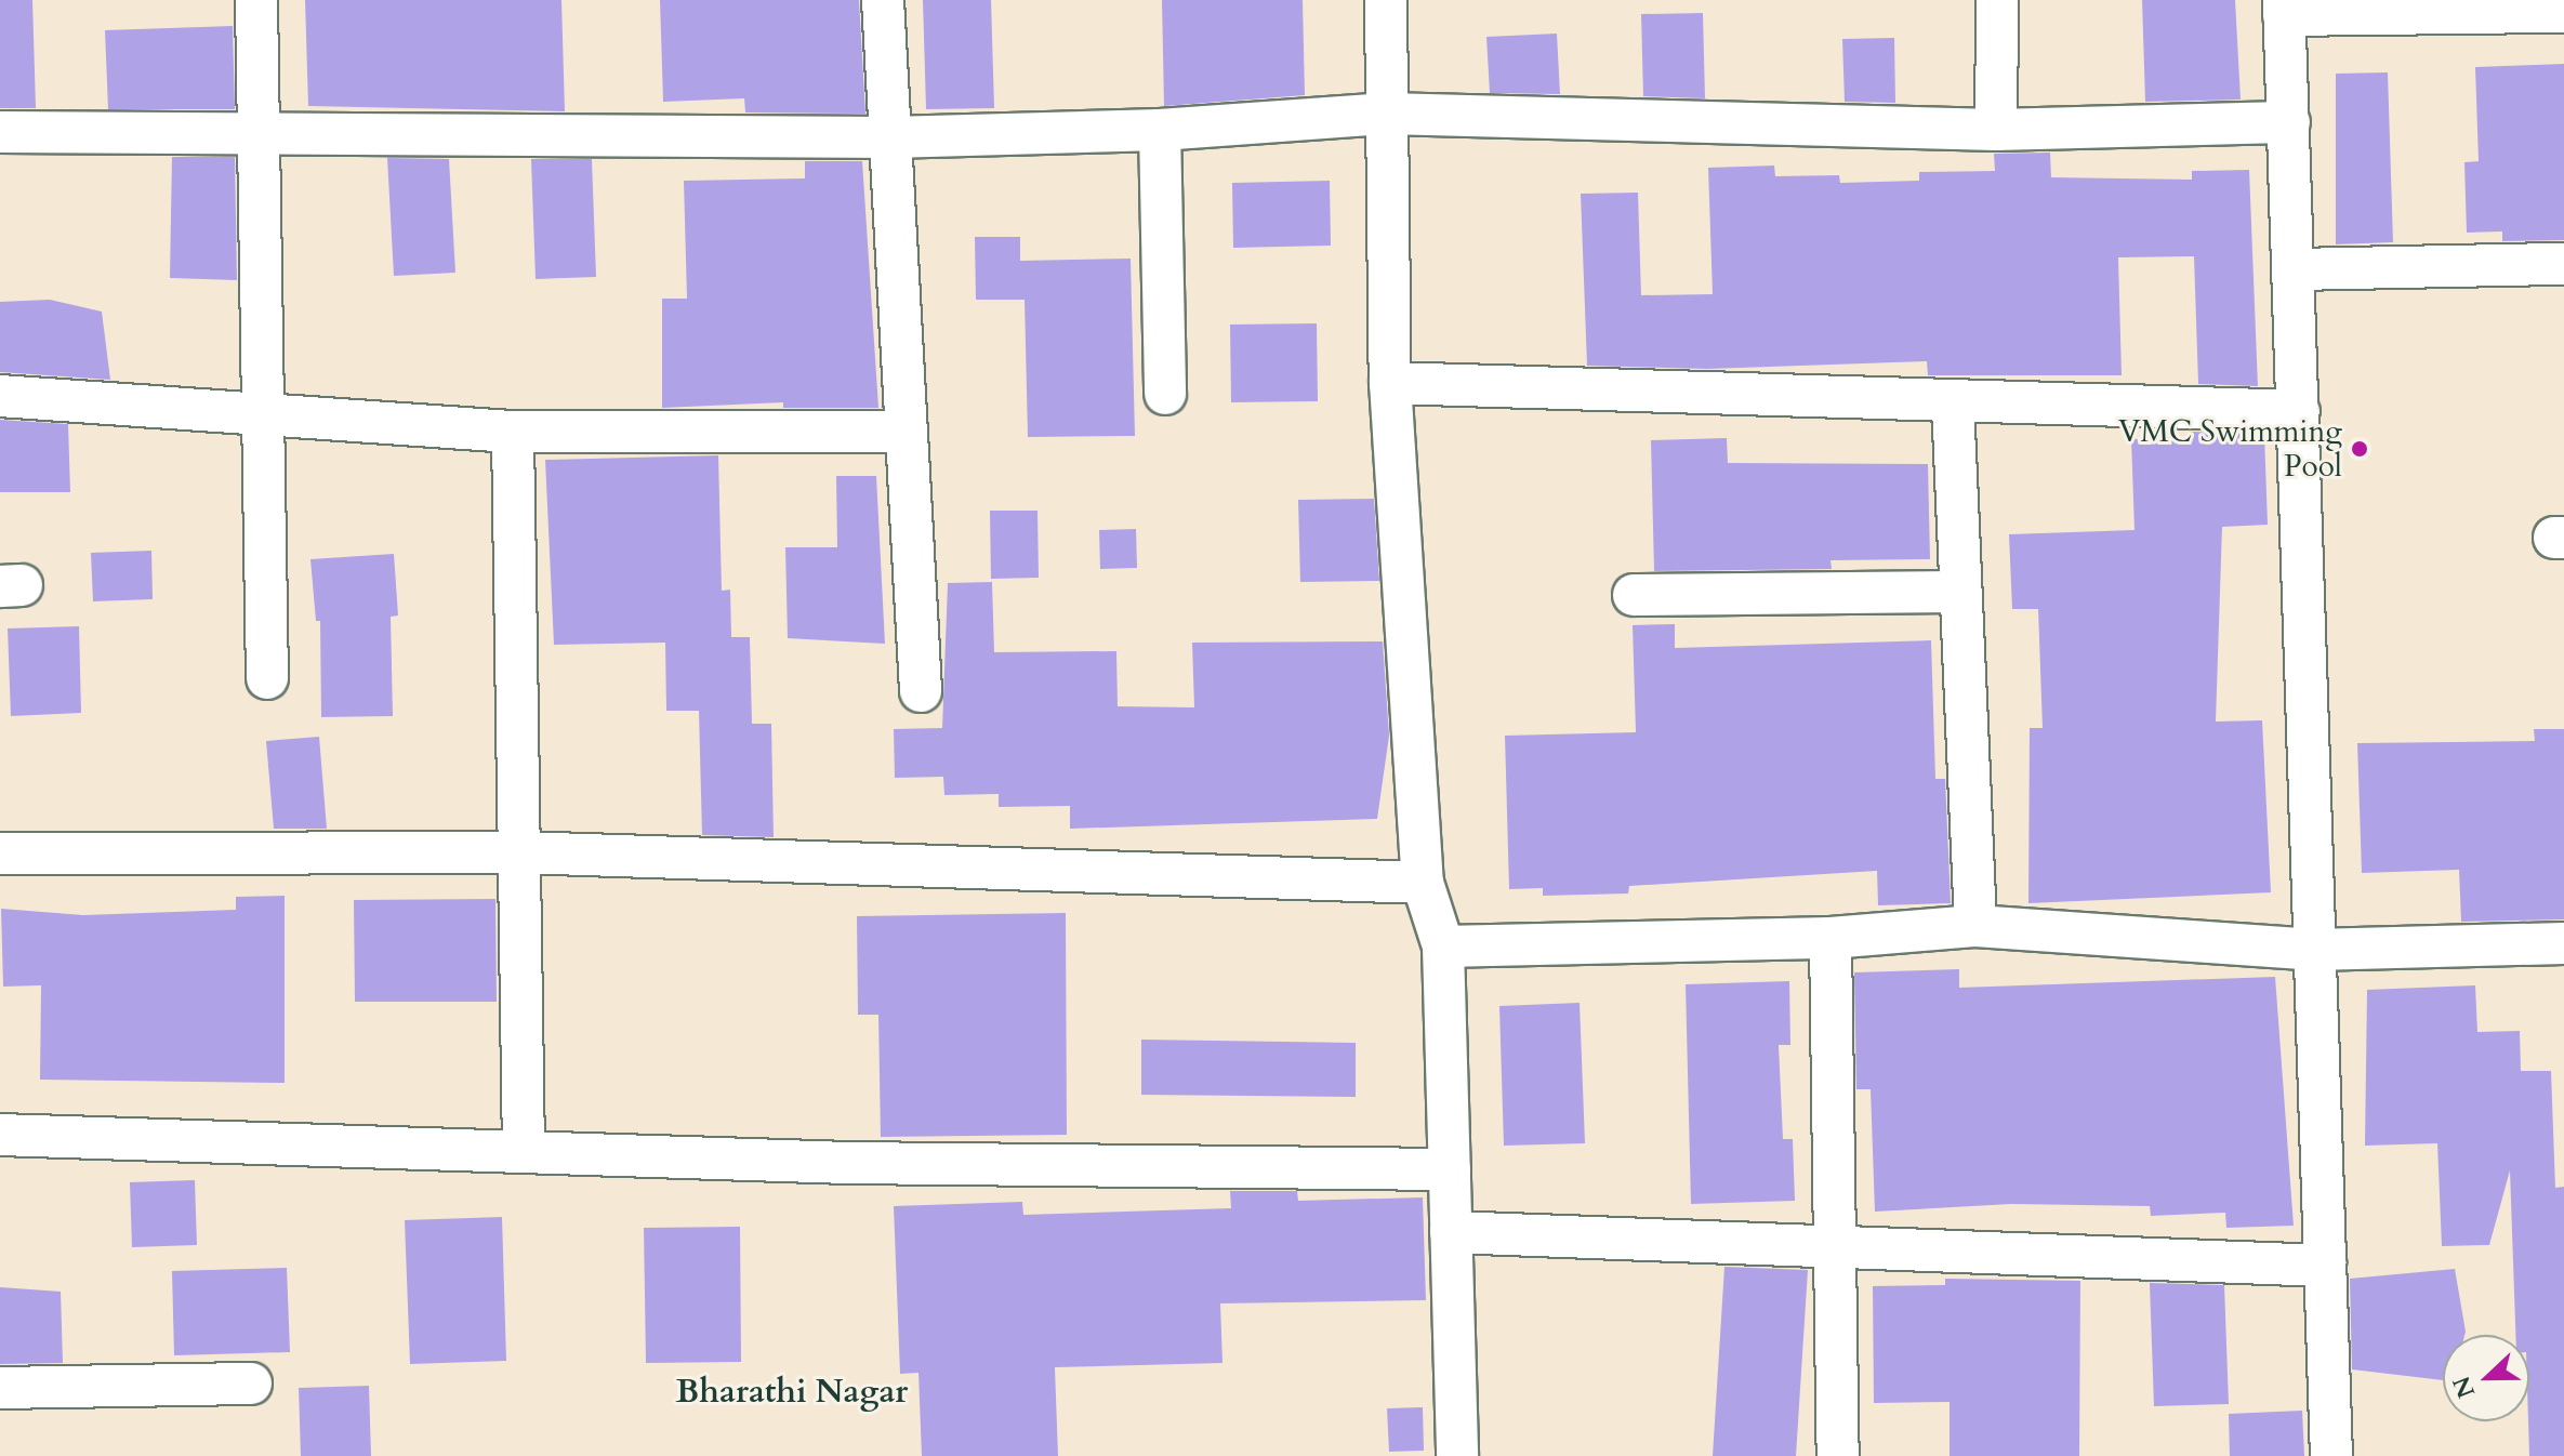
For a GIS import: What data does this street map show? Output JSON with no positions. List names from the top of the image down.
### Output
{
  "districts": ["Bharathi Nagar"],
  "places": ["VMC Swimming Pool"],
  "north": "left"
}
